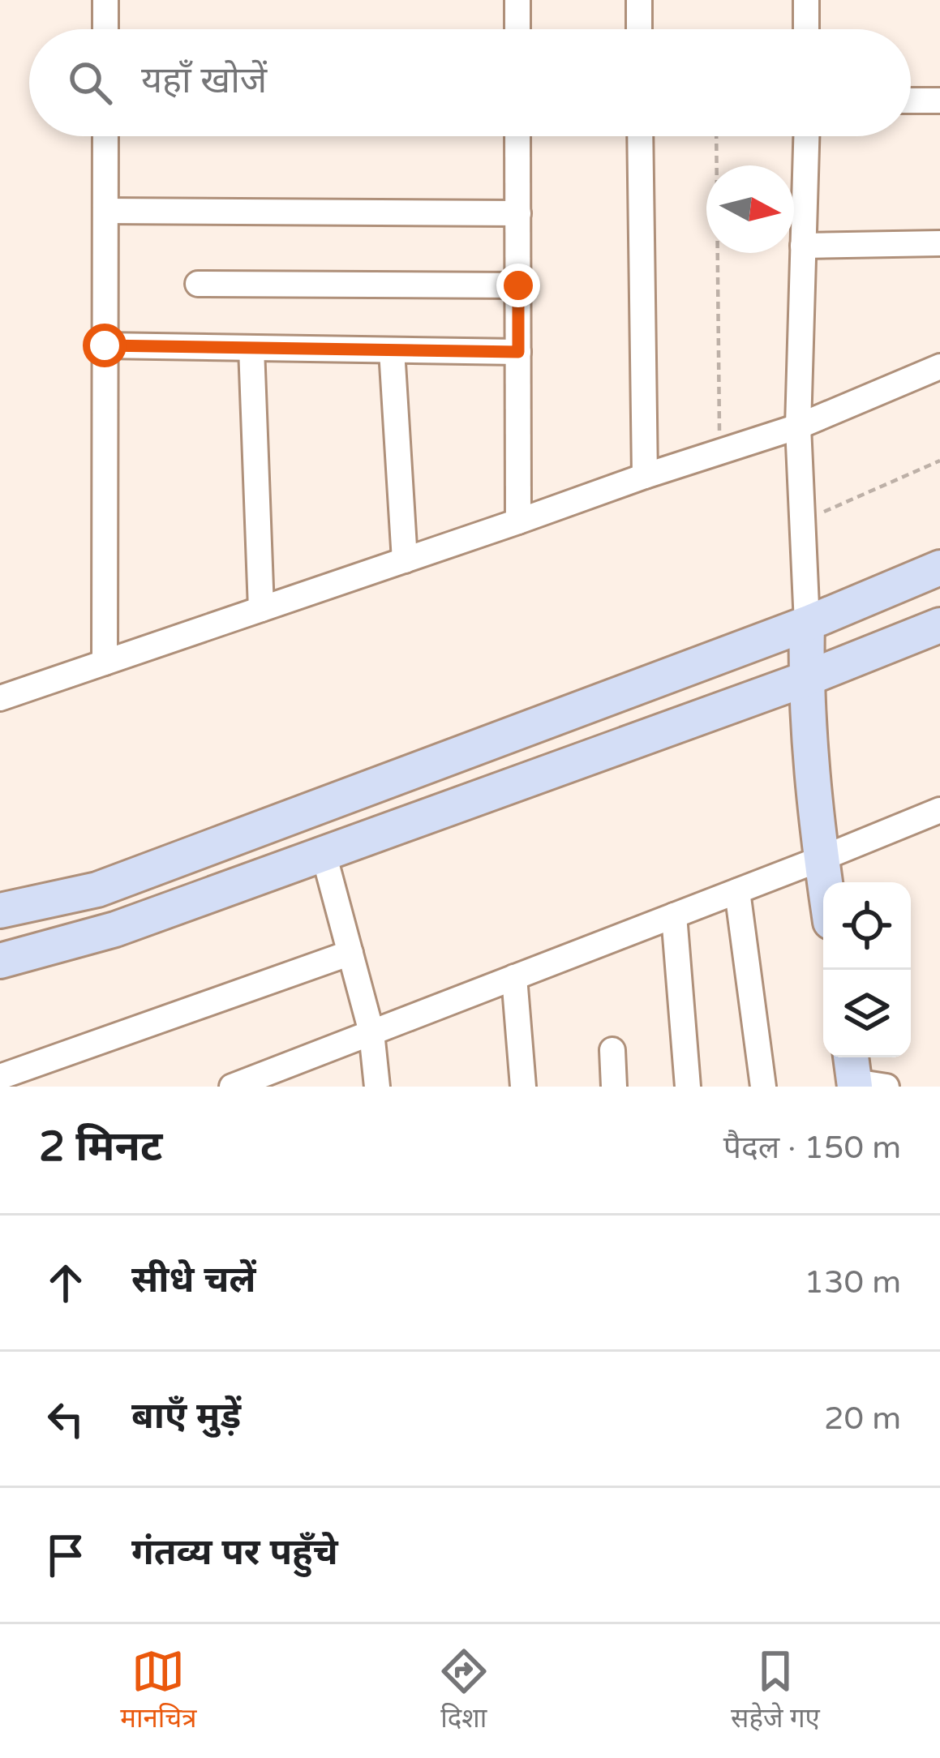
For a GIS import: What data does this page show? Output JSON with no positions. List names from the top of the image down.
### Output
{
  "north": "right",
  "page": {
    "search": "यहाँ खोजें",
    "heading": ["2 मिनट", "पैदल · 150 m"],
    "list": [
      ["सीधे चलें", "130 m"],
      ["बाएँ मुड़ें", "20 m"],
      "गंतव्य पर पहुँचे"
    ],
    "nav": ["मानचित्र", "दिशा", "सहेजे गए"]
  }
}
